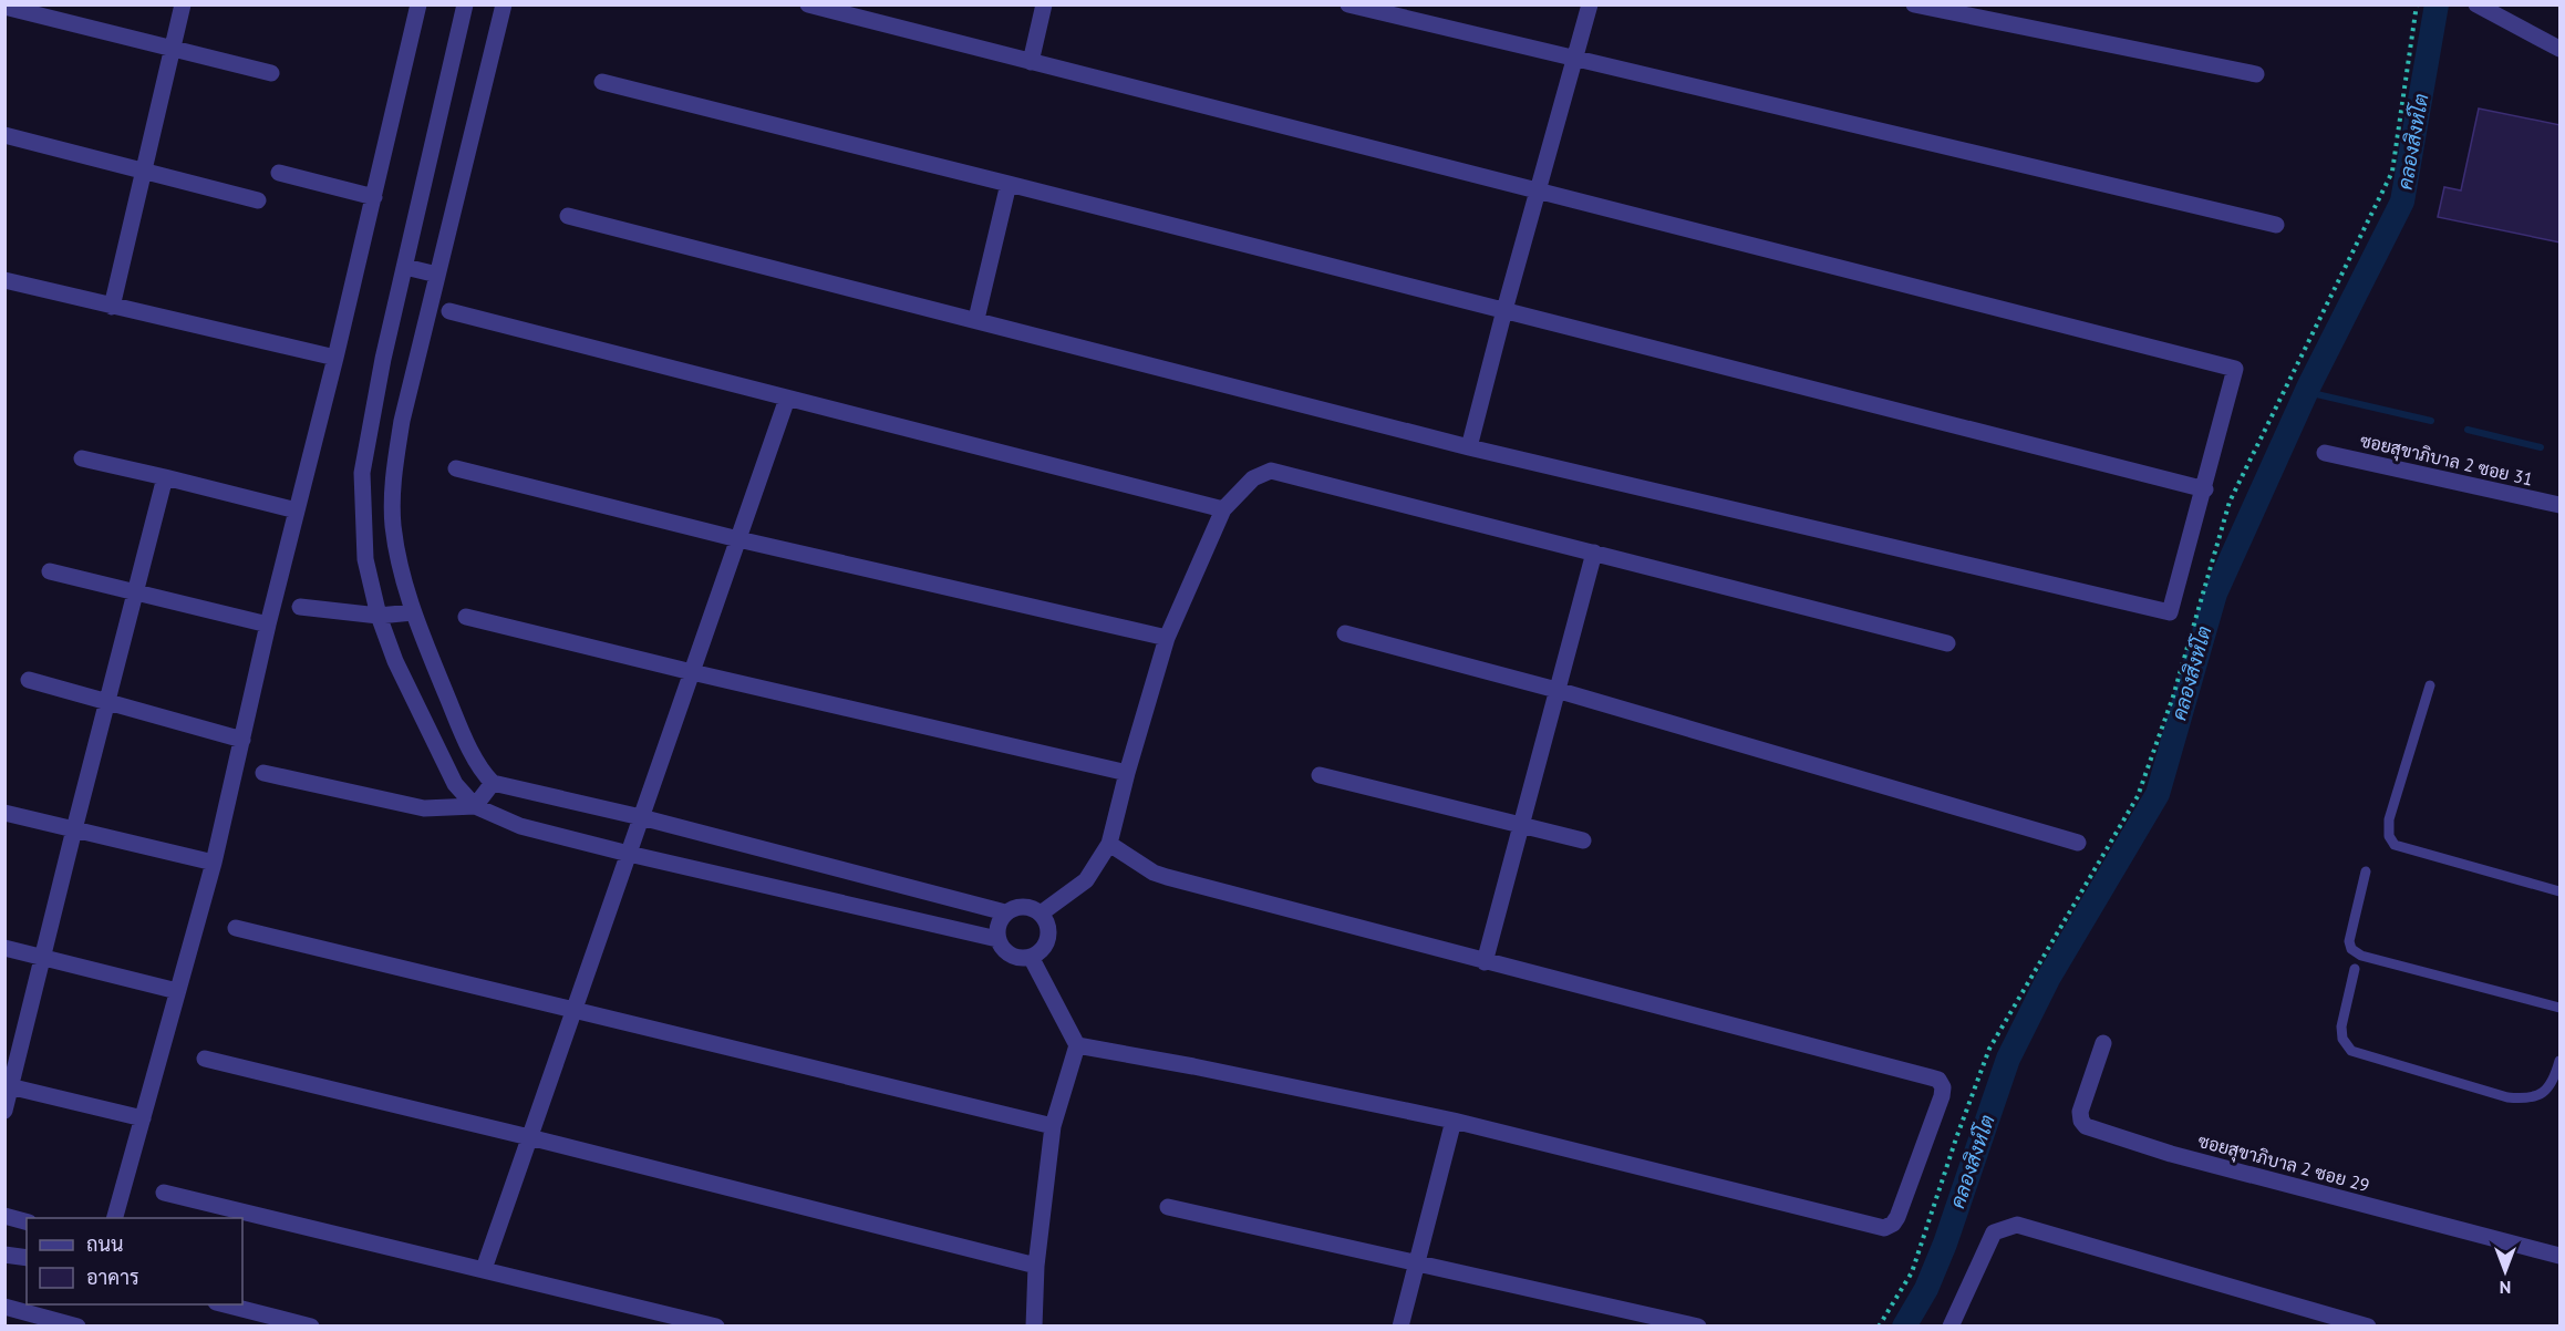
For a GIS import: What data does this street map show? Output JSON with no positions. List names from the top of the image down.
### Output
{
  "streets": {
    "street": ["ซอยสุขาภิบาล 2 ซอย 31", "ซอยสุขาภิบาล 2 ซอย 29"]
  },
  "water": ["คลองสิงห์โต"],
  "legend": ["ถนน", "อาคาร"],
  "north": "bottom"
}
